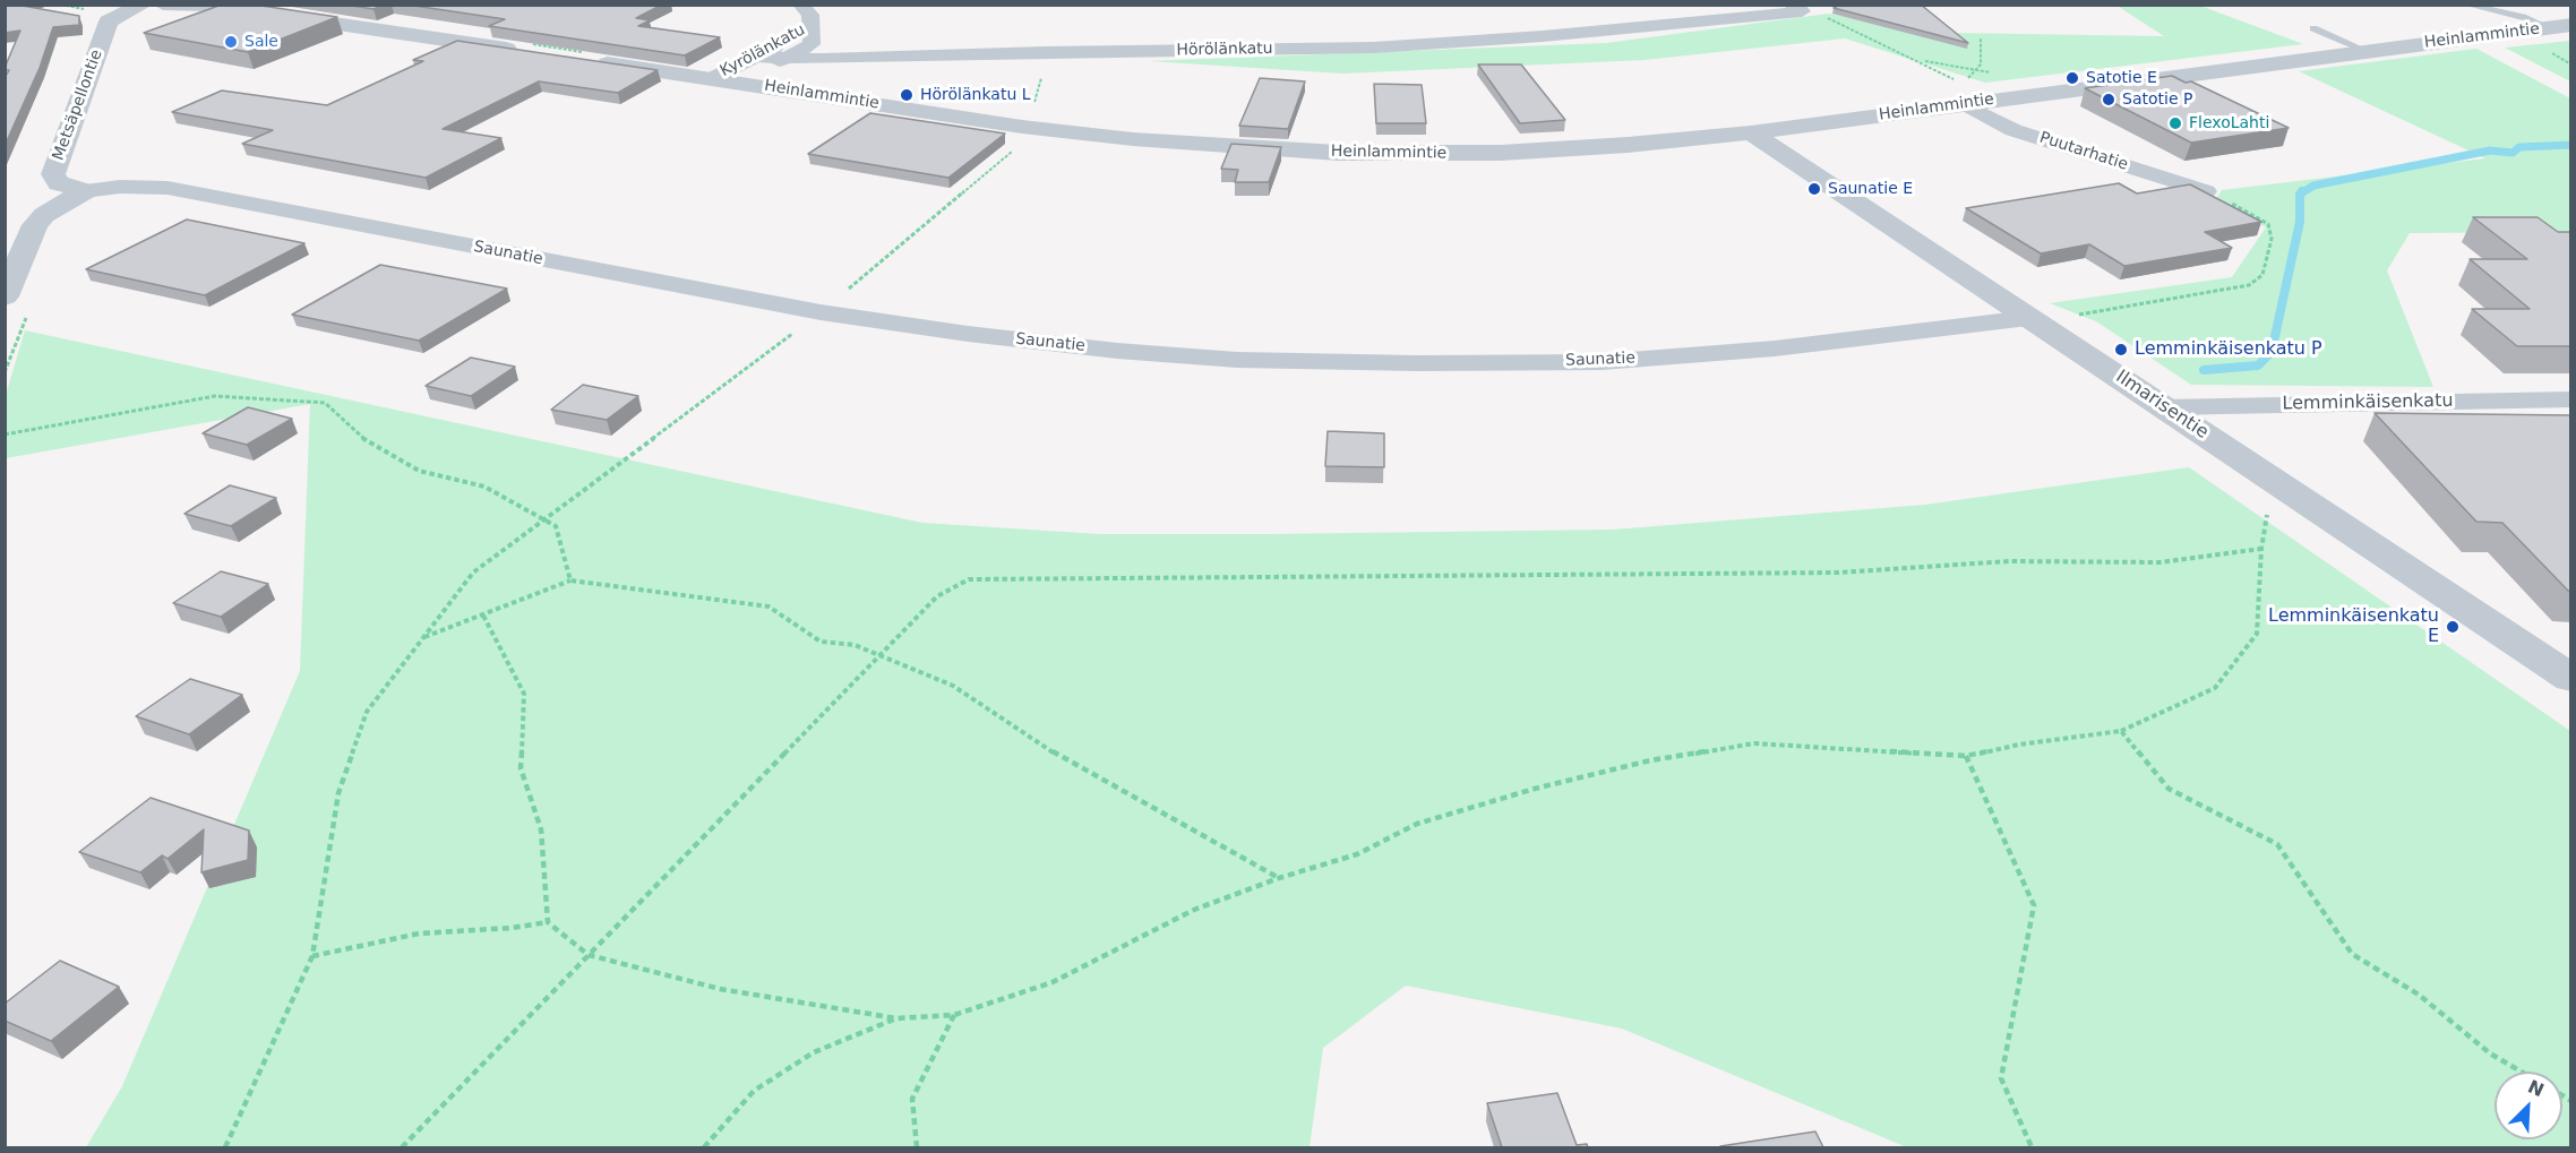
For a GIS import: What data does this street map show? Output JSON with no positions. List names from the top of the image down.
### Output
{
  "streets": {
    "street": [
      "Heinlammintie",
      "Hörölänkatu",
      "Kyrölänkatu",
      "Metsäpellontie",
      "Puutarhatie",
      "Saunatie",
      "Lemminkäisenkatu",
      "Ilmarisentie"
    ]
  },
  "crossings": [
    ["Heinlammintie", "Kyrölänkatu"],
    ["Heinlammintie", "Puutarhatie"],
    ["Heinlammintie", "Ilmarisentie"],
    ["Hörölänkatu", "Kyrölänkatu"],
    ["Metsäpellontie", "Saunatie"],
    ["Saunatie", "Ilmarisentie"],
    ["Lemminkäisenkatu", "Ilmarisentie"]
  ],
  "places": [
    "Sale",
    "Satotie E",
    "Hörölänkatu L",
    "Satotie P",
    "FlexoLahti",
    "Saunatie E",
    "Lemminkäisenkatu P",
    "Lemminkäisenkatu E"
  ],
  "north": "top right"
}
